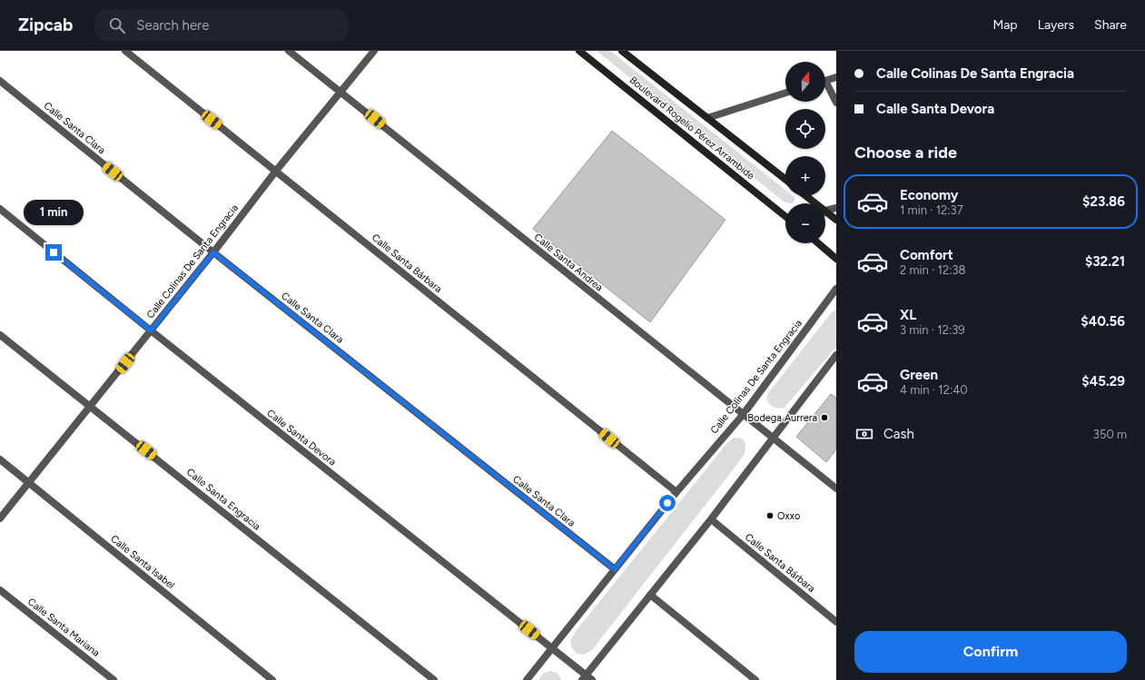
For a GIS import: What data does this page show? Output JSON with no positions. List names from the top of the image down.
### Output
{
  "streets": {
    "main road": ["Boulevard Rogelio Pérez Arrambide"],
    "street": [
      "Calle Santa Clara",
      "Calle Colinas De Santa Engracia",
      "Calle Santa Andrea",
      "Calle Santa Bárbara",
      "Calle Santa Devora",
      "Calle Santa Engracia",
      "Calle Santa Isabel",
      "Calle Santa Mariana"
    ]
  },
  "crossings": [
    ["Calle Santa Clara", "Calle Colinas De Santa Engracia"],
    ["Calle Colinas De Santa Engracia", "Calle Santa Andrea"],
    ["Calle Colinas De Santa Engracia", "Calle Santa Bárbara"],
    ["Calle Colinas De Santa Engracia", "Calle Santa Devora"],
    ["Calle Colinas De Santa Engracia", "Calle Santa Engracia"],
    ["Calle Colinas De Santa Engracia", "Calle Santa Isabel"]
  ],
  "places": ["Bodega Aurrera", "Oxxo"],
  "north": "top",
  "page": {
    "header": "Zipcab",
    "search": "Search here",
    "nav": ["Map", "Layers", "Share"],
    "banner": ["Calle Colinas De Santa Engracia", "Calle Santa Devora"],
    "map_buttons": ["+", "−"],
    "heading": "Choose a ride",
    "list": [
      {
        "name": "Economy",
        "note": "1 min · 12:37",
        "value": "$23.86"
      },
      {
        "name": "Comfort",
        "note": "2 min · 12:38",
        "value": "$32.21"
      },
      {
        "name": "XL",
        "note": "3 min · 12:39",
        "value": "$40.56"
      },
      {
        "name": "Green",
        "note": "4 min · 12:40",
        "value": "$45.29"
      }
    ],
    "bubble": "1 min",
    "pay": ["Cash", "350 m"],
    "buttons": "Confirm"
  }
}
